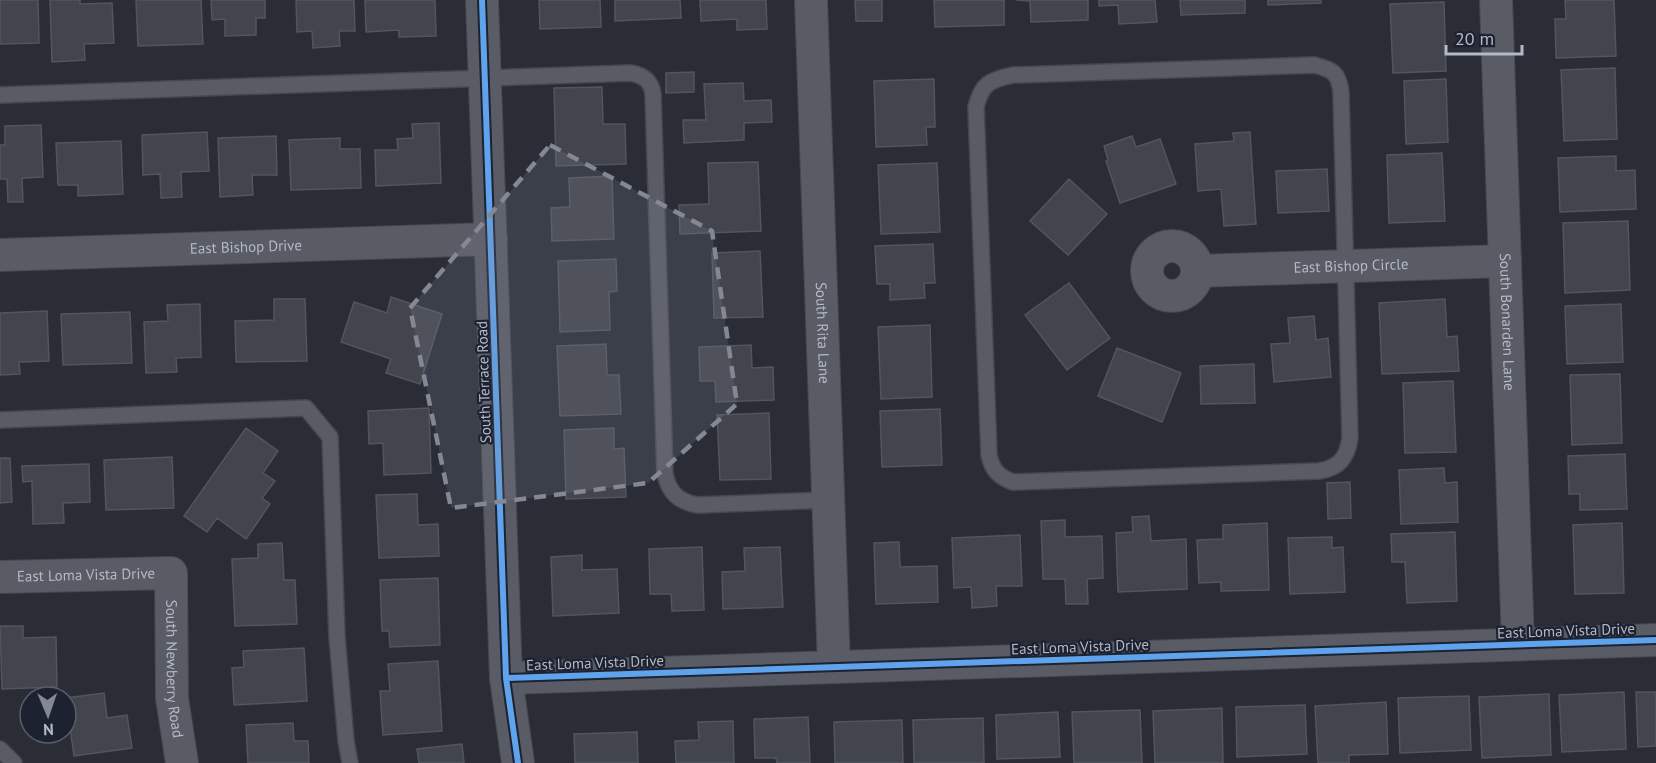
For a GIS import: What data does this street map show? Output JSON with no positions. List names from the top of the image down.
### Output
{
  "streets": {
    "street": [
      "East Bishop Drive",
      "East Bishop Circle",
      "South Bonarden Lane",
      "South Rita Lane",
      "South Terrace Road",
      "East Loma Vista Drive",
      "South Newberry Road"
    ]
  },
  "crossings": [
    ["East Bishop Drive", "South Terrace Road"],
    ["East Bishop Circle", "South Bonarden Lane"],
    ["South Bonarden Lane", "East Loma Vista Drive"],
    ["South Rita Lane", "East Loma Vista Drive"],
    ["South Terrace Road", "East Loma Vista Drive"],
    ["East Loma Vista Drive", "South Newberry Road"]
  ],
  "scale_bar": "20 m",
  "north": "bottom"
}
